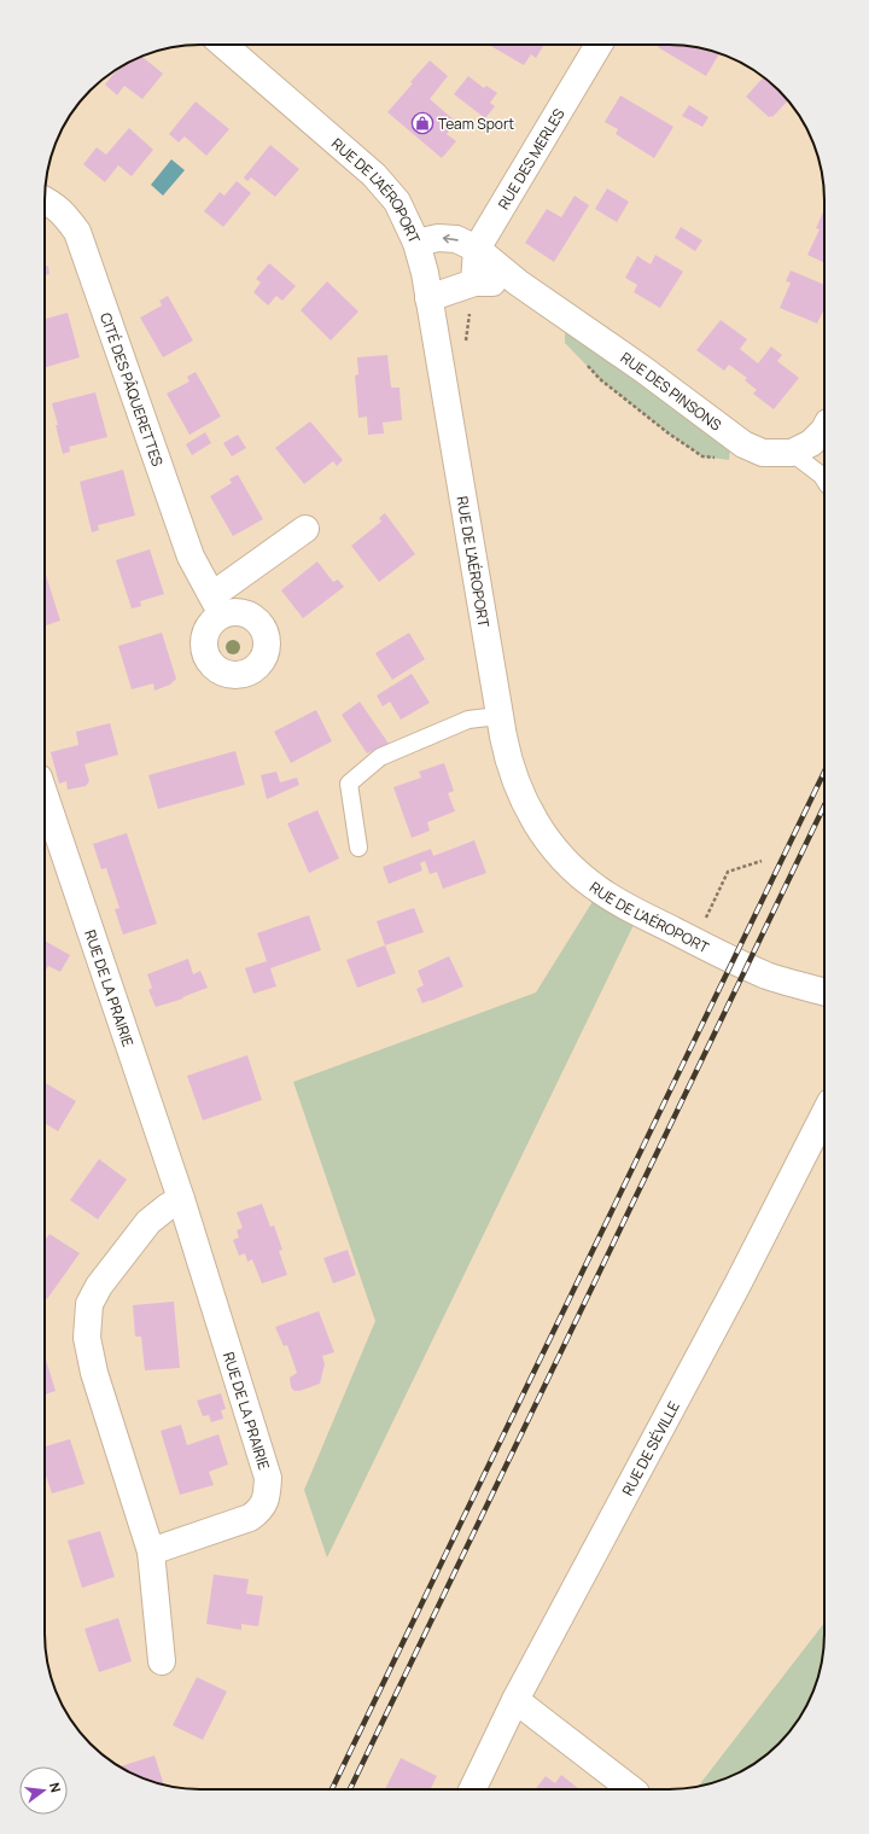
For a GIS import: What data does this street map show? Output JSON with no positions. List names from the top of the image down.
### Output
{
  "streets": {
    "street": [
      "RUE DES MERLES",
      "RUE DE L'AÉROPORT",
      "CITÉ DES PÂQUERETTES",
      "RUE DES PINSONS",
      "RUE DE LA PRAIRIE",
      "RUE DE SÉVILLE"
    ]
  },
  "crossings": [
    ["RUE DES MERLES", "RUE DES PINSONS"],
    ["RUE DE L'AÉROPORT", "RUE DES PINSONS"]
  ],
  "places": {
    "shop": ["Team Sport"]
  },
  "north": "right"
}
